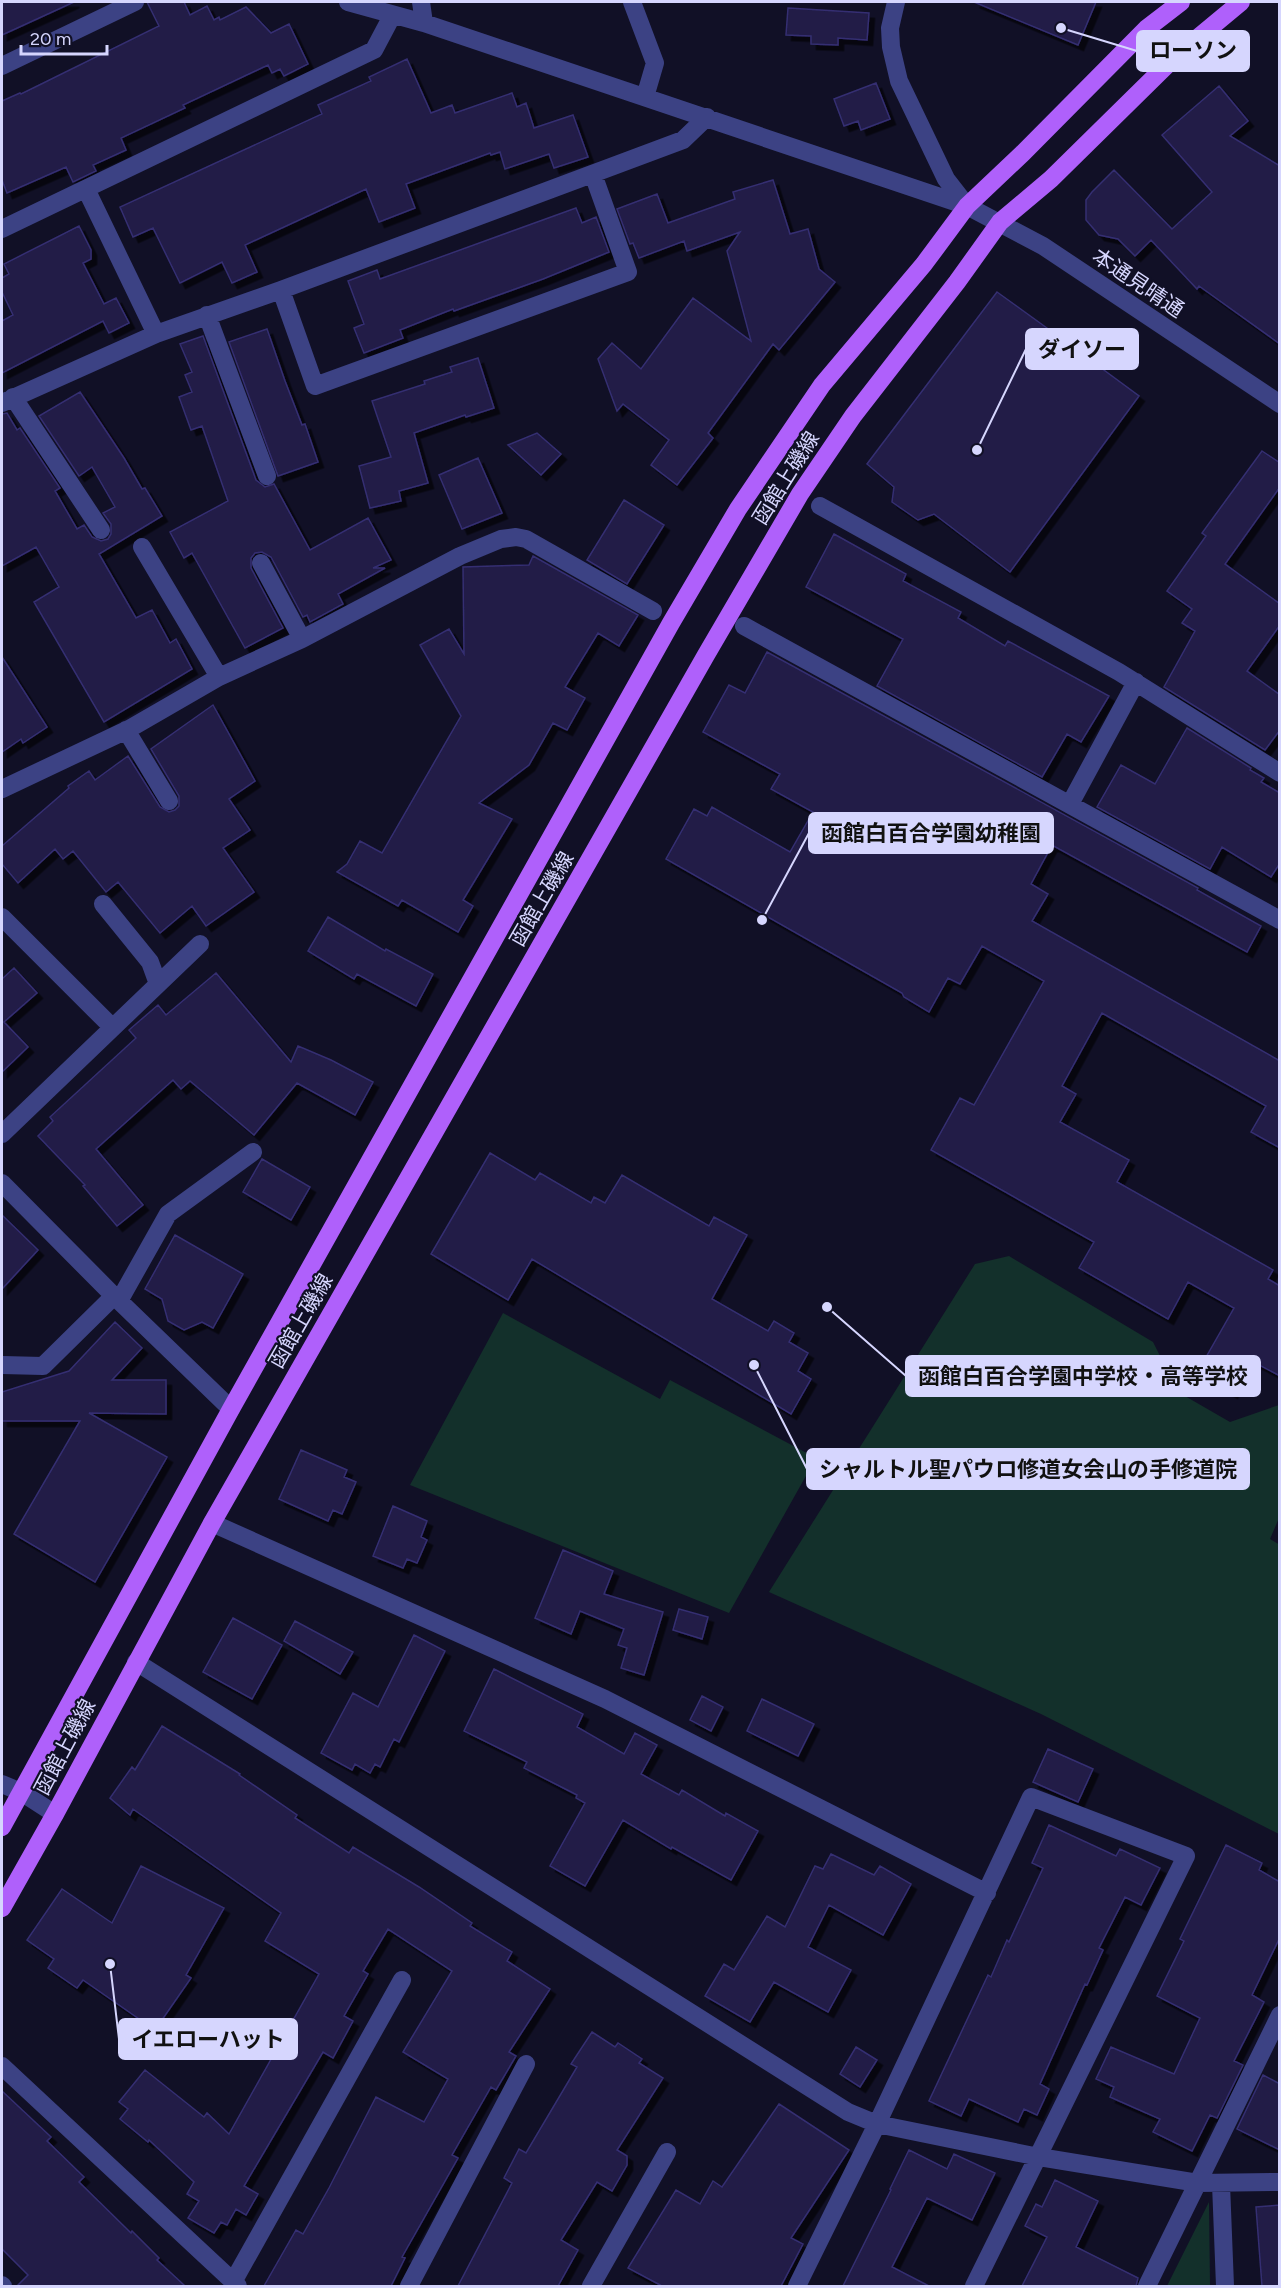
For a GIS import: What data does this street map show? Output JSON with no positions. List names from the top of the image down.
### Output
{
  "streets": {
    "main road": ["函館上磯線"],
    "street": ["本通見晴通"]
  },
  "crossings": [
    ["本通見晴通", "函館上磯線"]
  ],
  "places": [
    "ローソン",
    "ダイソー",
    "函館白百合学園幼稚園",
    "函館白百合学園中学校・高等学校",
    "シャルトル聖パウロ修道女会山の手修道院",
    "イエローハット"
  ],
  "scale_bar": "20 m"
}
